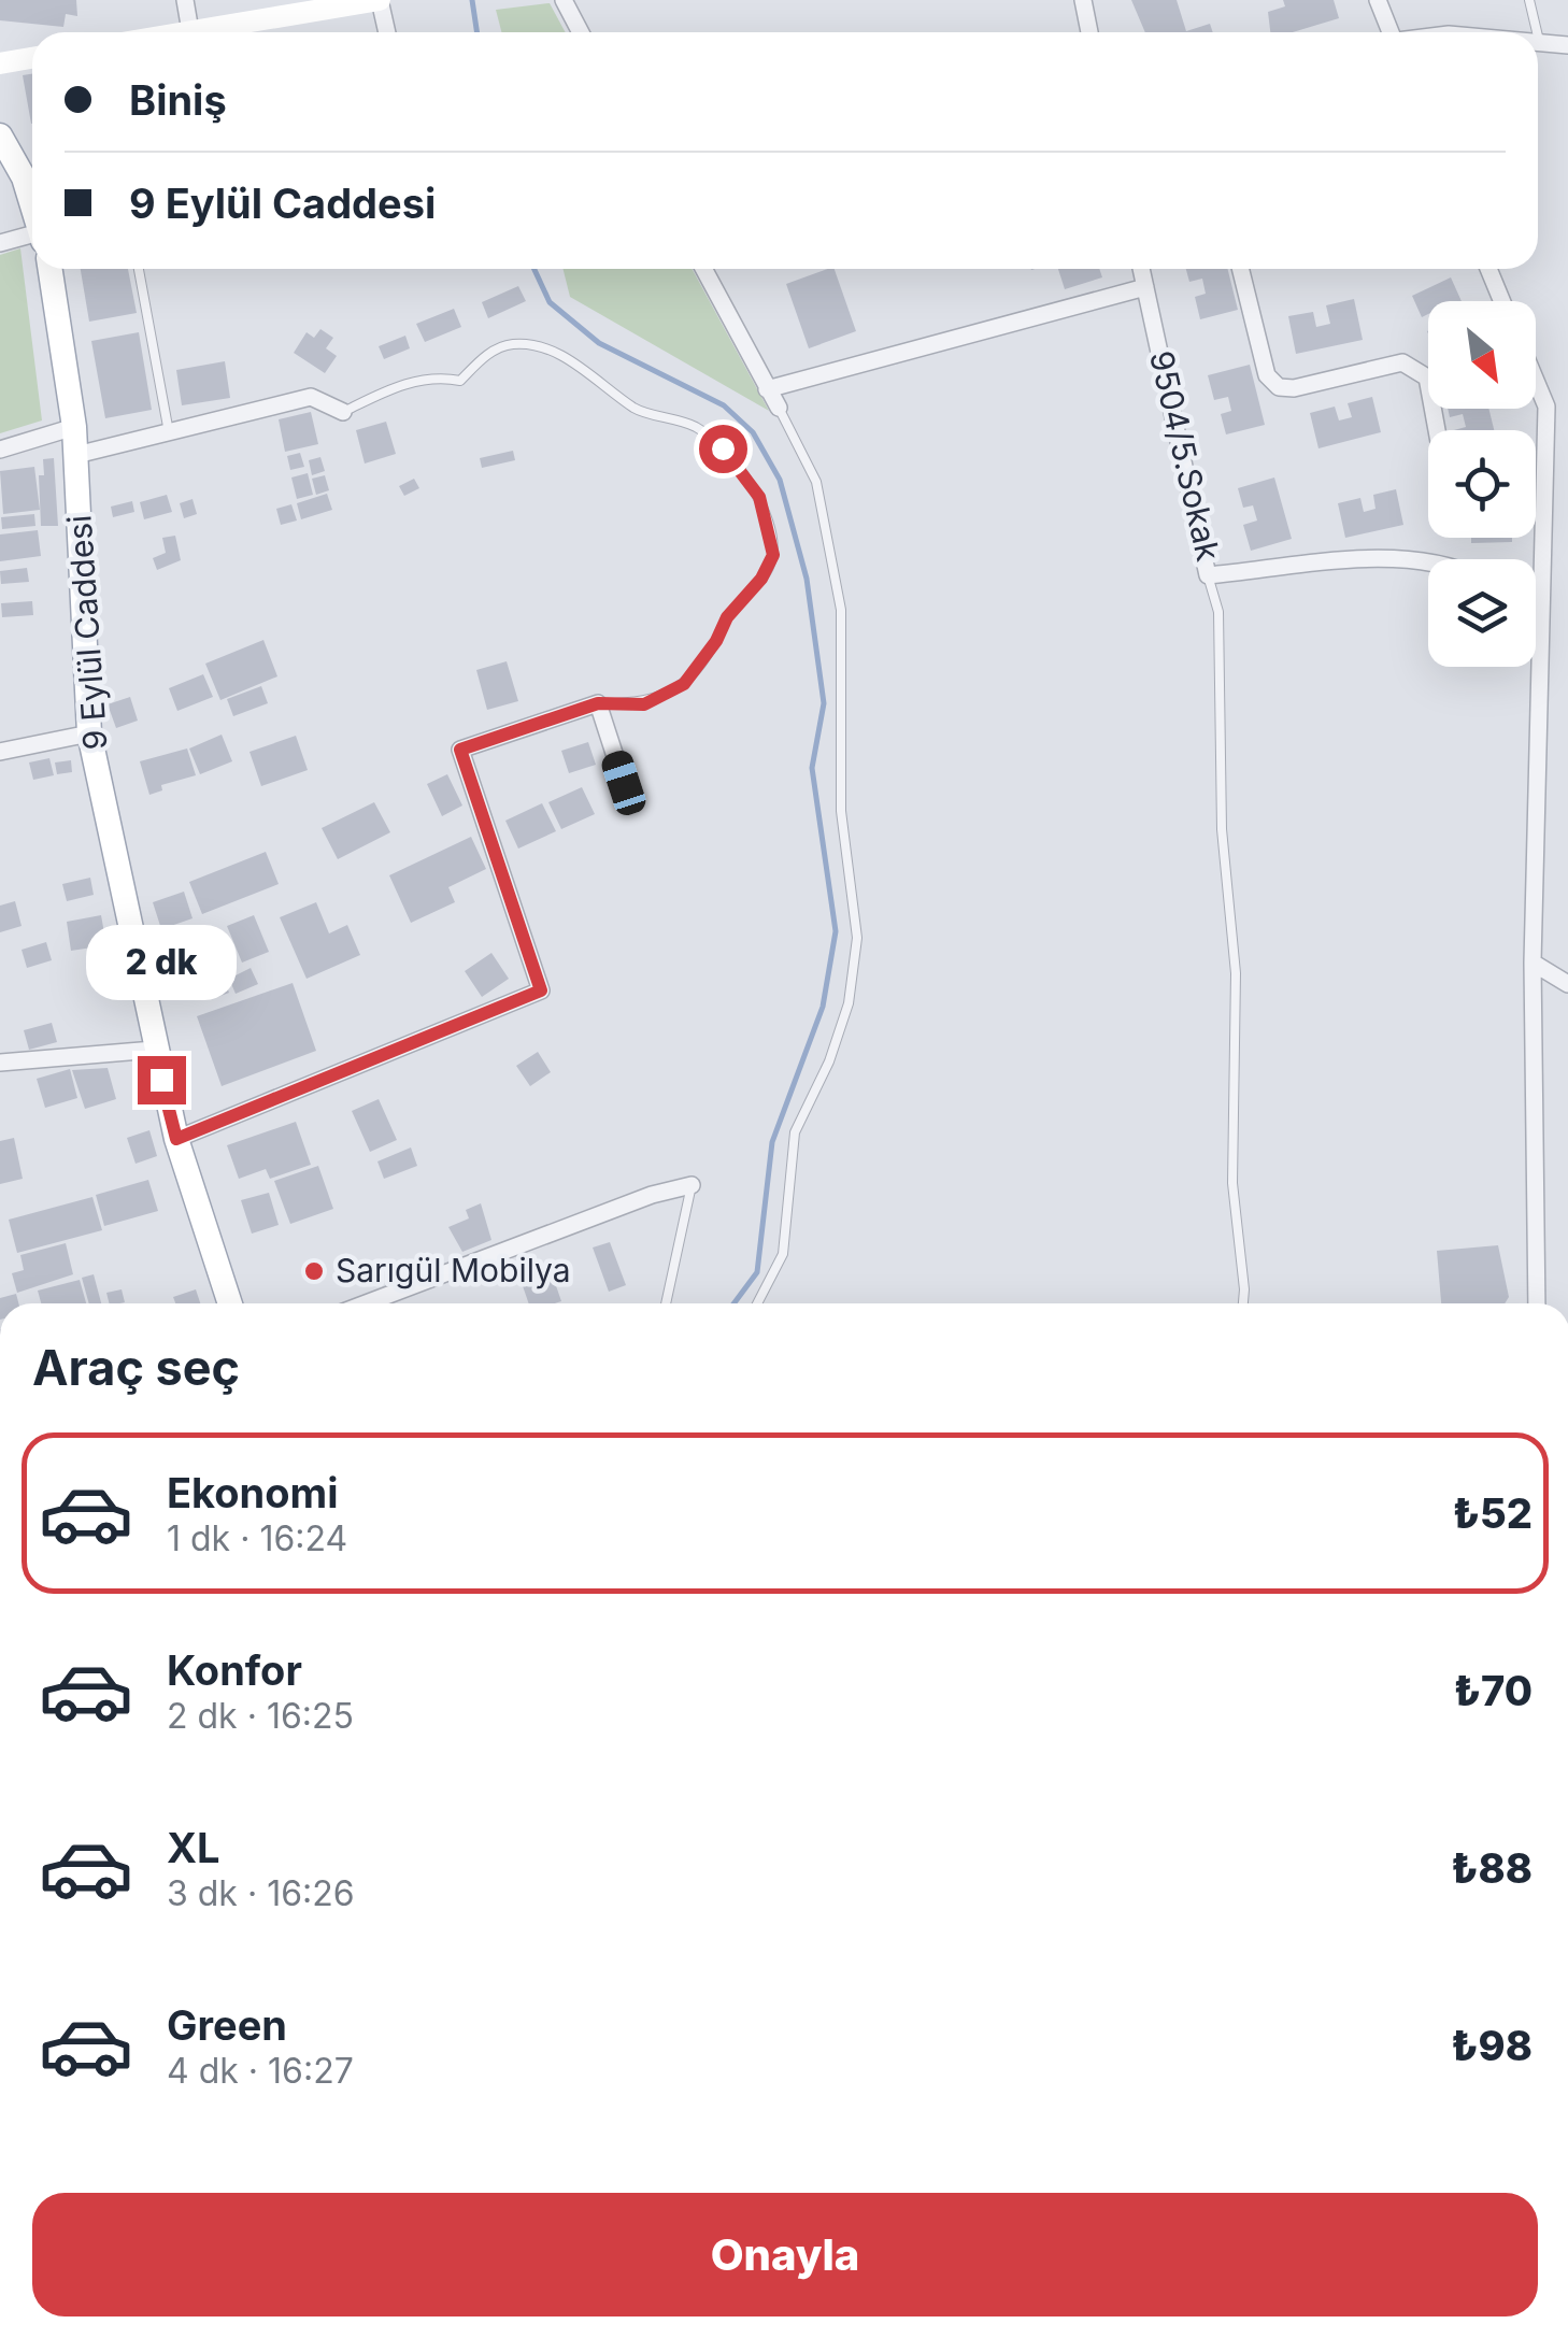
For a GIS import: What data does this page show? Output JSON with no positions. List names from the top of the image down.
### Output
{
  "streets": {
    "main road": ["9 Eylül Caddesi"],
    "street": ["9504/5.Sokak"]
  },
  "places": ["Sarıgül Mobilya"],
  "north": "bottom right",
  "page": {
    "banner": ["Biniş", "9 Eylül Caddesi"],
    "bubble": "2 dk",
    "heading": "Araç seç",
    "list": [
      {
        "name": "Ekonomi",
        "note": "1 dk · 16:24",
        "value": "₺52"
      },
      {
        "name": "Konfor",
        "note": "2 dk · 16:25",
        "value": "₺70"
      },
      {
        "name": "XL",
        "note": "3 dk · 16:26",
        "value": "₺88"
      },
      {
        "name": "Green",
        "note": "4 dk · 16:27",
        "value": "₺98"
      }
    ],
    "buttons": "Onayla"
  }
}
